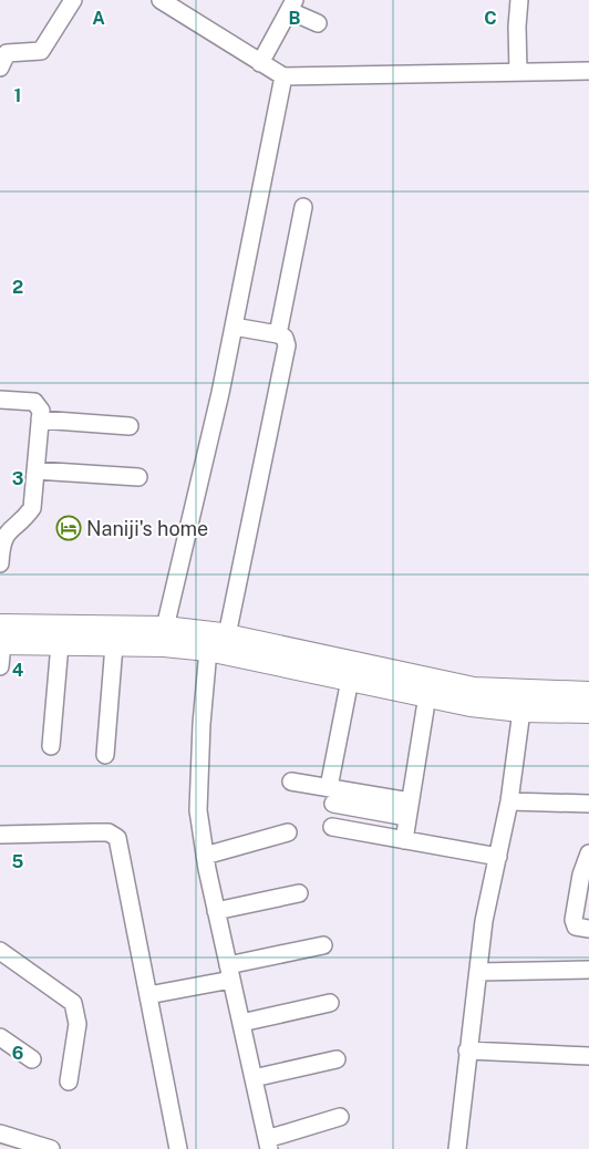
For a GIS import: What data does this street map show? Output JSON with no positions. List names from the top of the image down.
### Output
{
  "places": {
    "hotel": ["Naniji's home"]
  },
  "grid": {
    "columns": ["A", "B", "C"],
    "rows": [
      "1",
      "2",
      "3",
      "4",
      "5",
      "6"
    ]
  }
}
